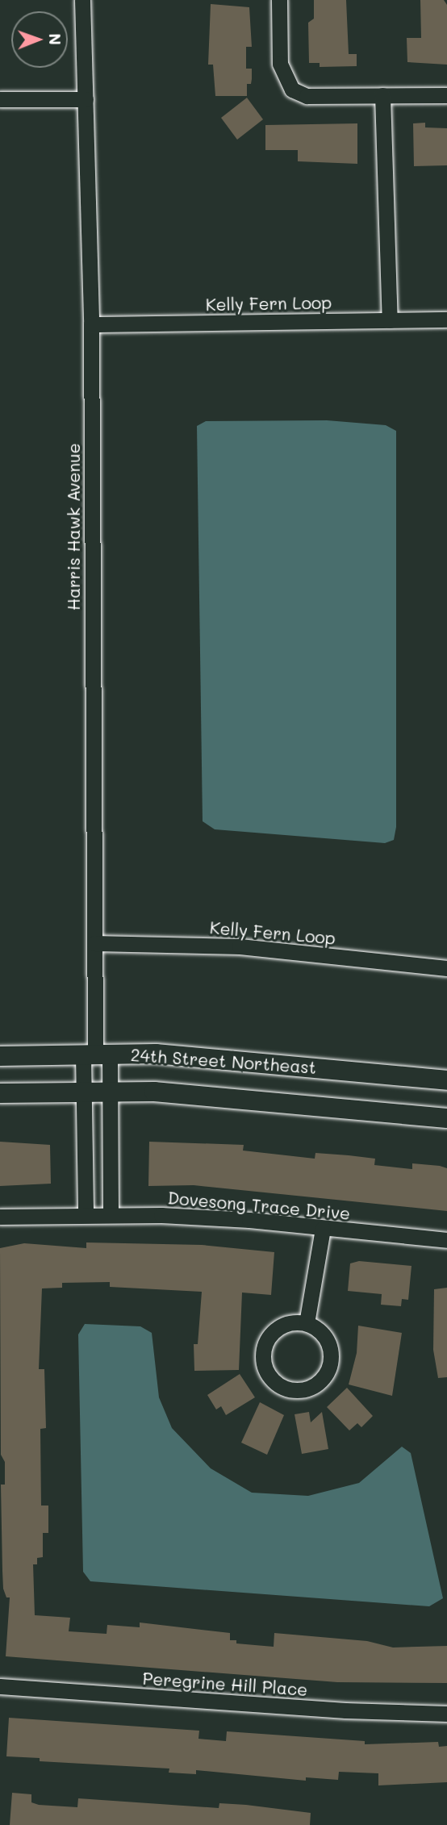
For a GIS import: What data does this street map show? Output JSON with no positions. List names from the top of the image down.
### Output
{
  "streets": {
    "street": [
      "Kelly Fern Loop",
      "Harris Hawk Avenue",
      "24th Street Northeast",
      "Dovesong Trace Drive",
      "Peregrine Hill Place"
    ]
  },
  "crossings": [
    ["Kelly Fern Loop", "Harris Hawk Avenue"],
    ["Harris Hawk Avenue", "24th Street Northeast"]
  ],
  "north": "right"
}
